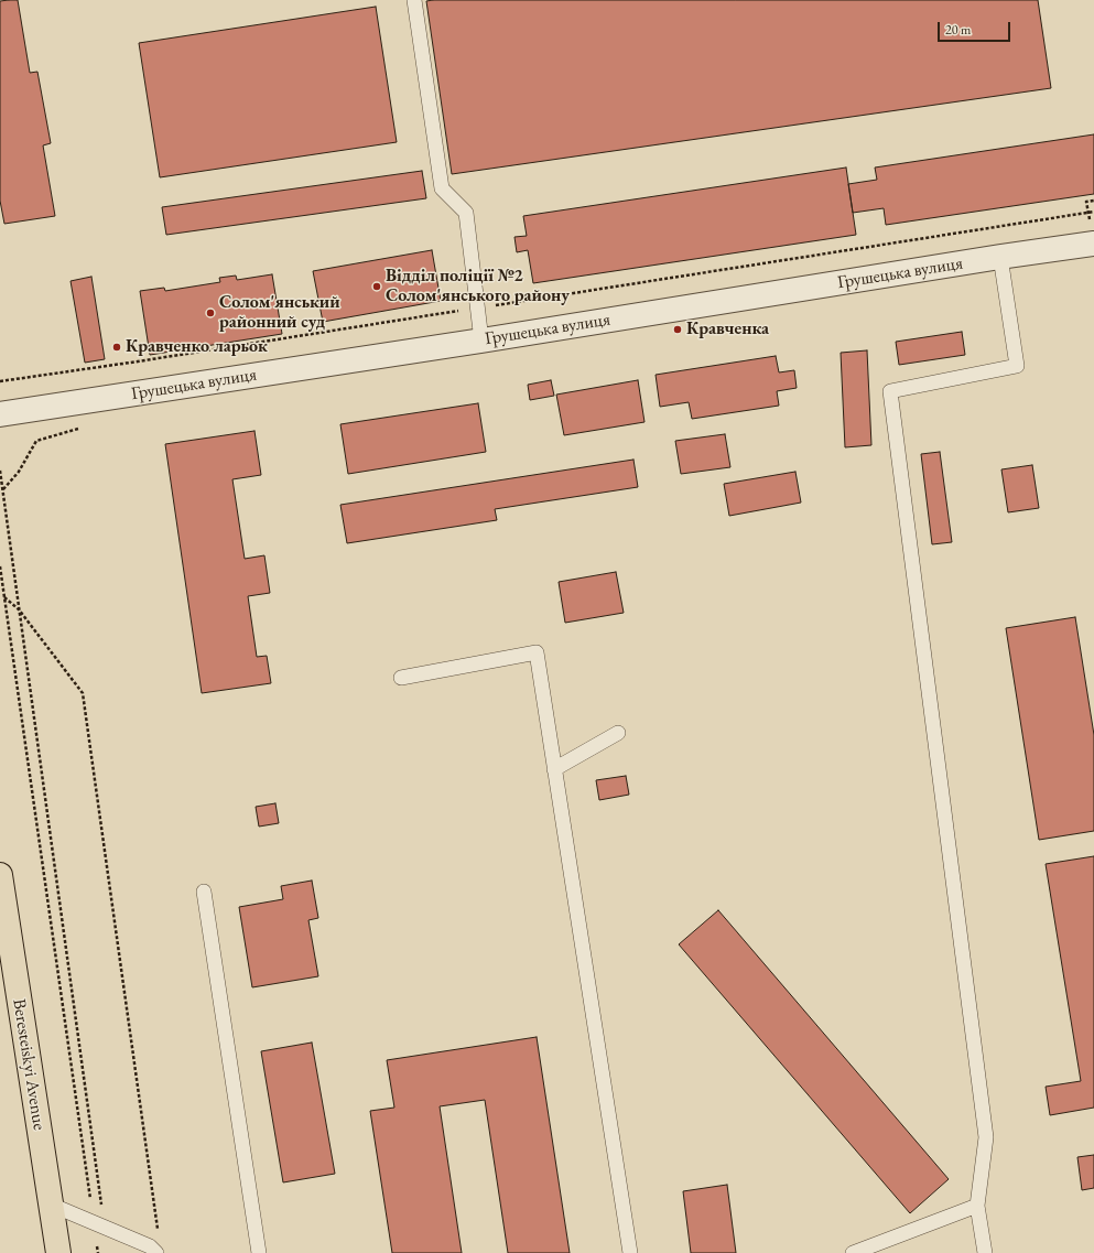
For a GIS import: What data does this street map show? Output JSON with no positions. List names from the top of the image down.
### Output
{
  "streets": {
    "main road": ["Beresteiskyi Avenue"],
    "street": ["Грушецька вулиця"]
  },
  "places": [
    "Відділ поліції №2 Солом'янського району",
    "Солом'янський районний суд",
    "Кравченка",
    "Кравченко ларьок"
  ],
  "scale_bar": "20 m"
}
